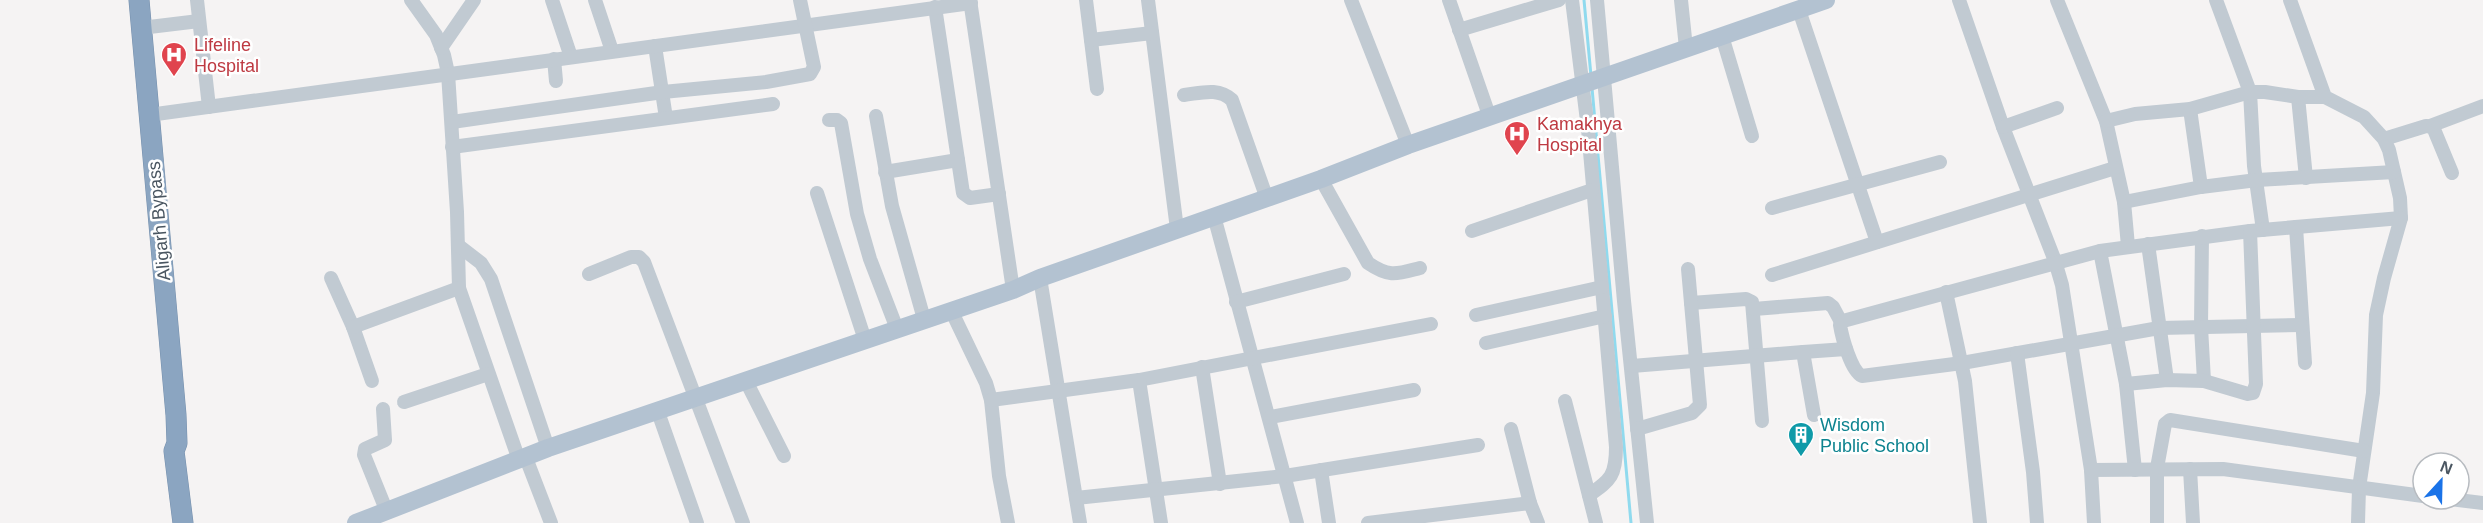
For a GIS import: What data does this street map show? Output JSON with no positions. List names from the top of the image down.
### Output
{
  "streets": {
    "highway": ["Aligarh Bypass"]
  },
  "places": {
    "hospital": ["Lifeline Hospital", "Kamakhya Hospital"],
    "building": ["Wisdom Public School"]
  },
  "north": "top"
}
